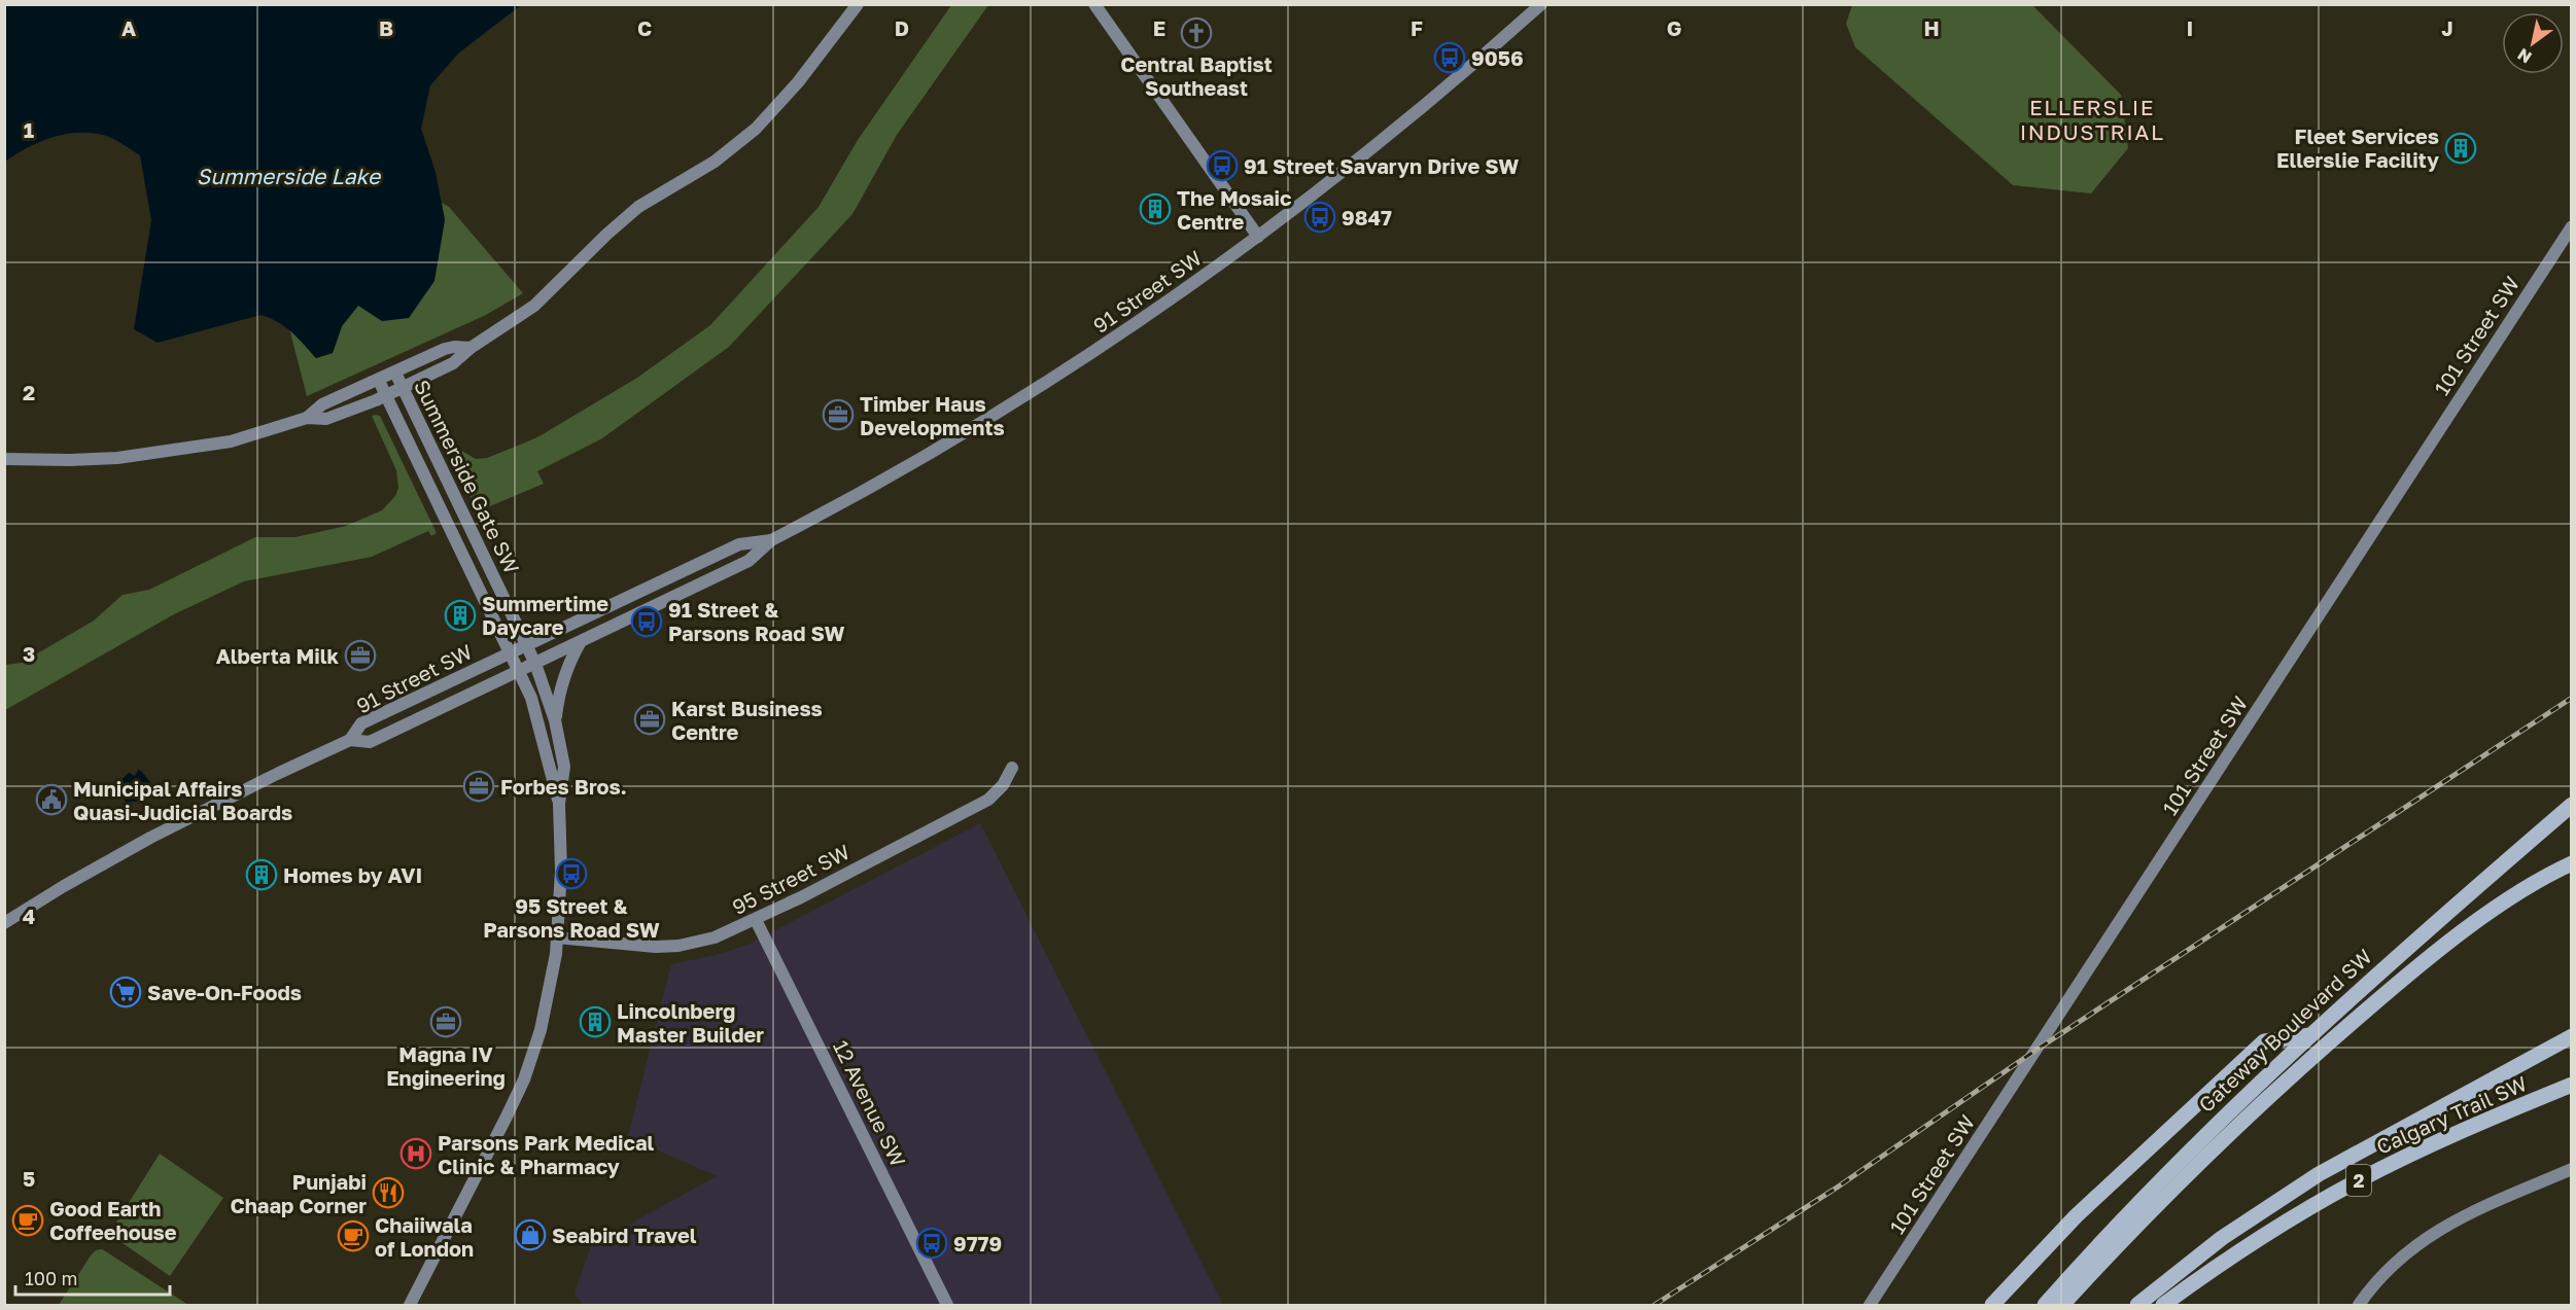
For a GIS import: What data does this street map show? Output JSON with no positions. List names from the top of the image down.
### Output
{
  "streets": {
    "highway": ["Gateway Boulevard SW", "Calgary Trail SW", "2"],
    "street": [
      "91 Street SW",
      "101 Street SW",
      "Summerside Gate SW",
      "95 Street SW",
      "12 Avenue SW"
    ]
  },
  "crossings": [
    ["91 Street SW", "Summerside Gate SW"],
    ["95 Street SW", "12 Avenue SW"]
  ],
  "districts": ["ELLERSLIE INDUSTRIAL"],
  "water": ["Summerside Lake"],
  "places": {
    "church": ["Central Baptist Southeast"],
    "bus stop": [
      "9056",
      "91 Street Savaryn Drive SW",
      "9847",
      "91 Street & Parsons Road SW",
      "95 Street & Parsons Road SW",
      "9779"
    ],
    "building": [
      "Fleet Services Ellerslie Facility",
      "The Mosaic Centre",
      "Summertime Daycare",
      "Homes by AVI",
      "Lincolnberg Master Builder"
    ],
    "office": [
      "Timber Haus Developments",
      "Alberta Milk",
      "Karst Business Centre",
      "Forbes Bros.",
      "Magna IV Engineering"
    ],
    "public building": ["Municipal Affairs Quasi-Judicial Boards"],
    "supermarket": ["Save-On-Foods"],
    "hospital": ["Parsons Park Medical Clinic & Pharmacy"],
    "restaurant": ["Punjabi Chaap Corner"],
    "cafe": ["Good Earth Coffeehouse", "Chaiiwala of London"],
    "shop": ["Seabird Travel"]
  },
  "scale_bar": "100 m",
  "north": "bottom left",
  "grid": {
    "columns": [
      "A",
      "B",
      "C",
      "D",
      "E",
      "F",
      "G",
      "H",
      "I",
      "J"
    ],
    "rows": [
      "1",
      "2",
      "3",
      "4",
      "5"
    ]
  }
}
